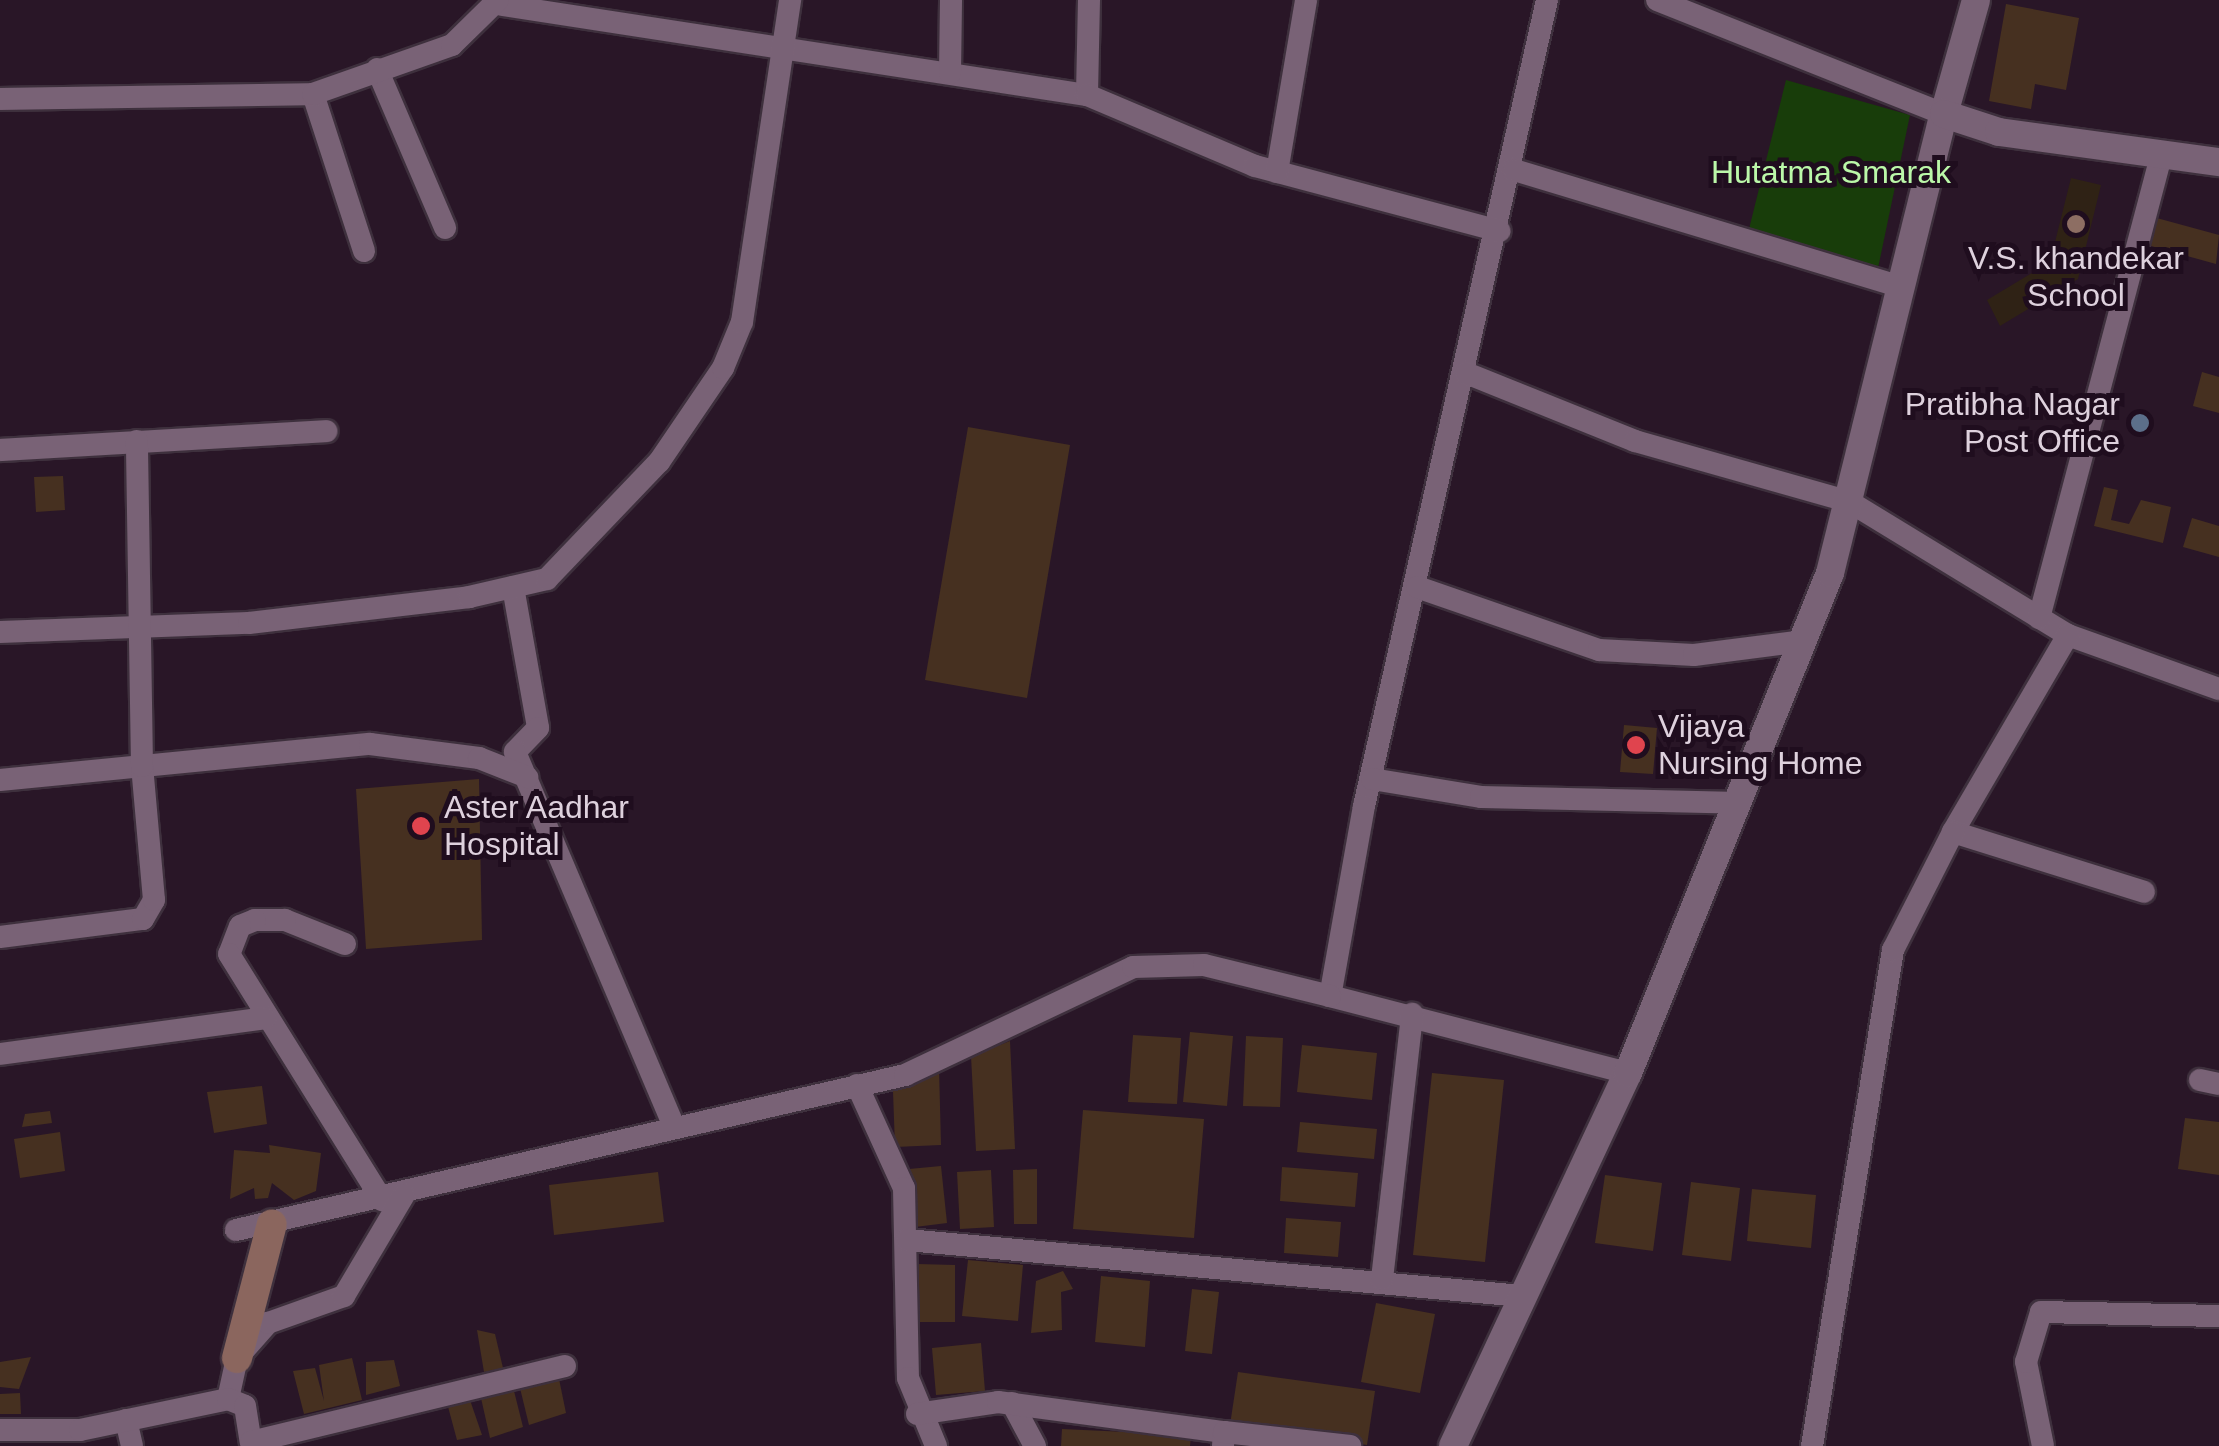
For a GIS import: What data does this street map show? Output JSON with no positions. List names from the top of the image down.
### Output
{
  "parks": ["Hutatma Smarak"],
  "places": [
    "V.S. khandekar School",
    "Pratibha Nagar Post Office",
    "Vijaya Nursing Home",
    "Aster Aadhar Hospital"
  ]
}
